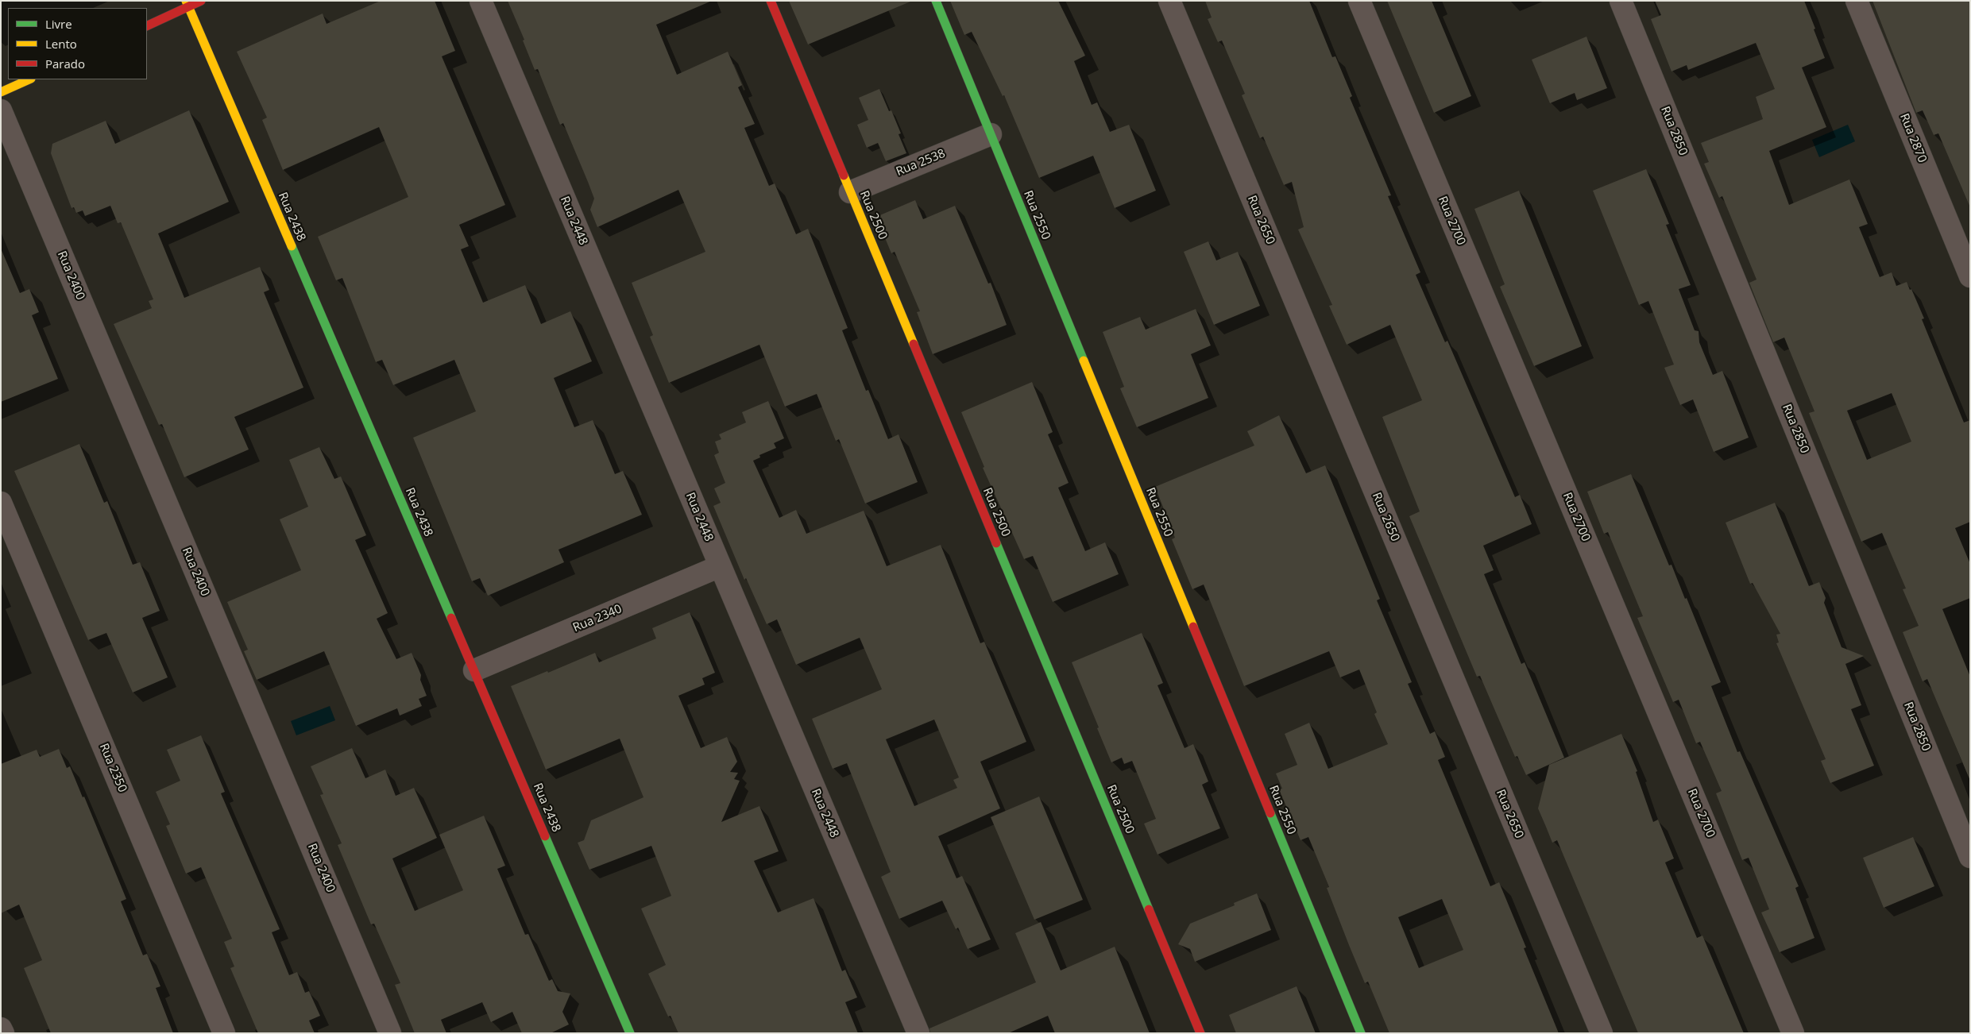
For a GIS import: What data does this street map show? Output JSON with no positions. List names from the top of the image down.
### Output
{
  "streets": {
    "main road": ["Rua 2500", "Rua 2550", "Rua 2438"],
    "street": [
      "Rua 2850",
      "Rua 2870",
      "Rua 2538",
      "Rua 2650",
      "Rua 2448",
      "Rua 2700",
      "Rua 2400",
      "Rua 2340",
      "Rua 2350"
    ]
  },
  "crossings": [
    ["Rua 2538", "Rua 2500"],
    ["Rua 2538", "Rua 2550"],
    ["Rua 2438", "Rua 2340"],
    ["Rua 2448", "Rua 2340"]
  ],
  "legend": ["Livre", "Lento", "Parado"]
}
